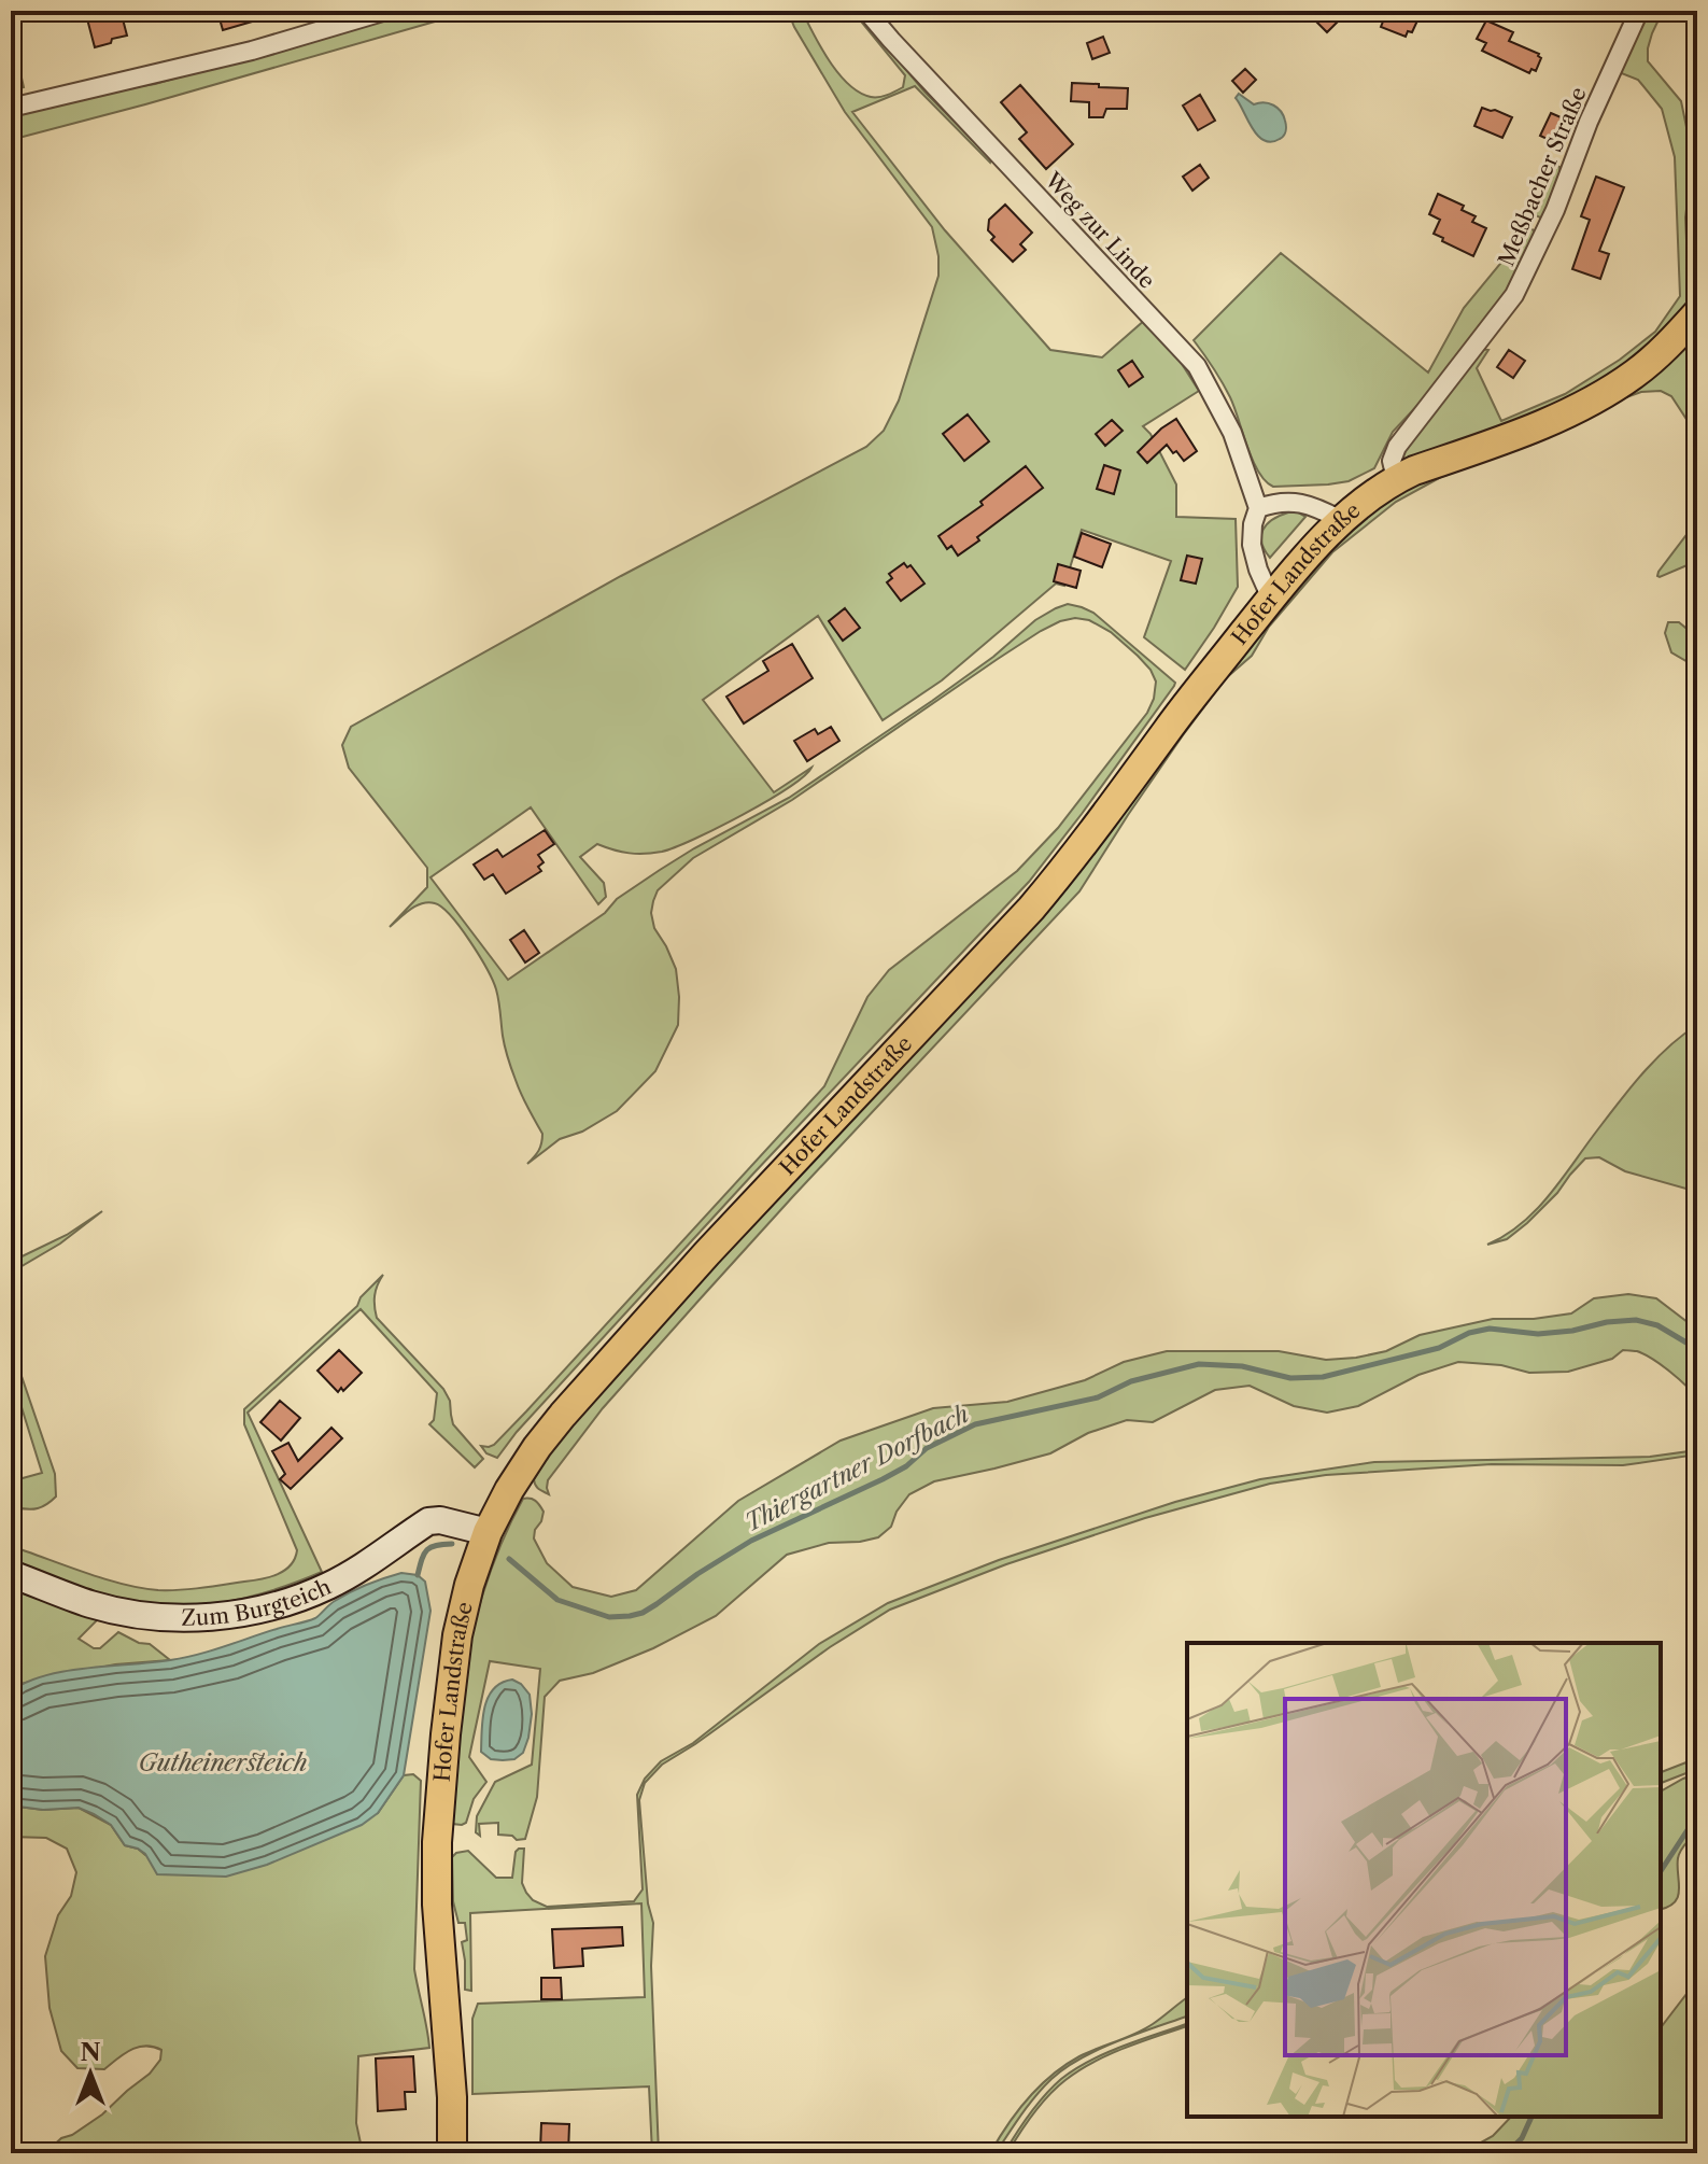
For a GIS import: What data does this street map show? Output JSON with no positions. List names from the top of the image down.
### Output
{
  "streets": {
    "main road": ["Hofer Landstraße"],
    "street": ["Meßbacher Straße", "Weg zur Linde", "Zum Burgteich"]
  },
  "crossings": [
    ["Meßbacher Straße", "Hofer Landstraße"],
    ["Weg zur Linde", "Hofer Landstraße"],
    ["Hofer Landstraße", "Zum Burgteich"]
  ],
  "water": ["Thiergartner Dorfbach", "Gutheinersteich"],
  "north": "top"
}
